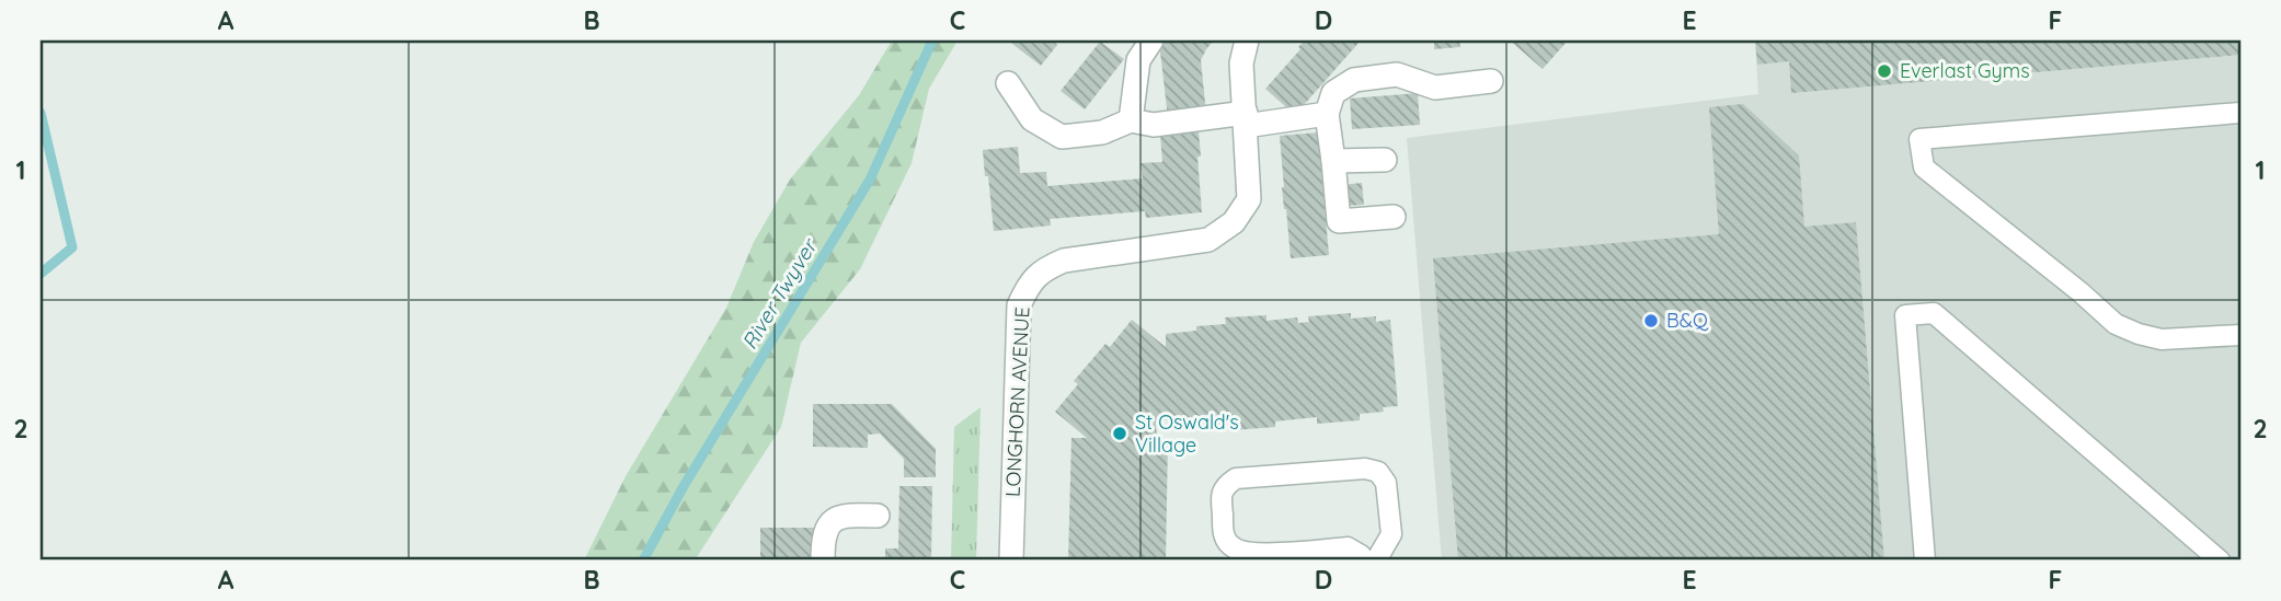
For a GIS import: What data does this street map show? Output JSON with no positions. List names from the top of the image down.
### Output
{
  "streets": {
    "street": ["LONGHORN AVENUE"]
  },
  "water": ["River Twyver"],
  "places": ["Everlast Gyms", "B&Q", "St Oswald's Village"],
  "grid": {
    "columns": [
      "A",
      "B",
      "C",
      "D",
      "E",
      "F"
    ],
    "rows": ["1", "2"]
  }
}
